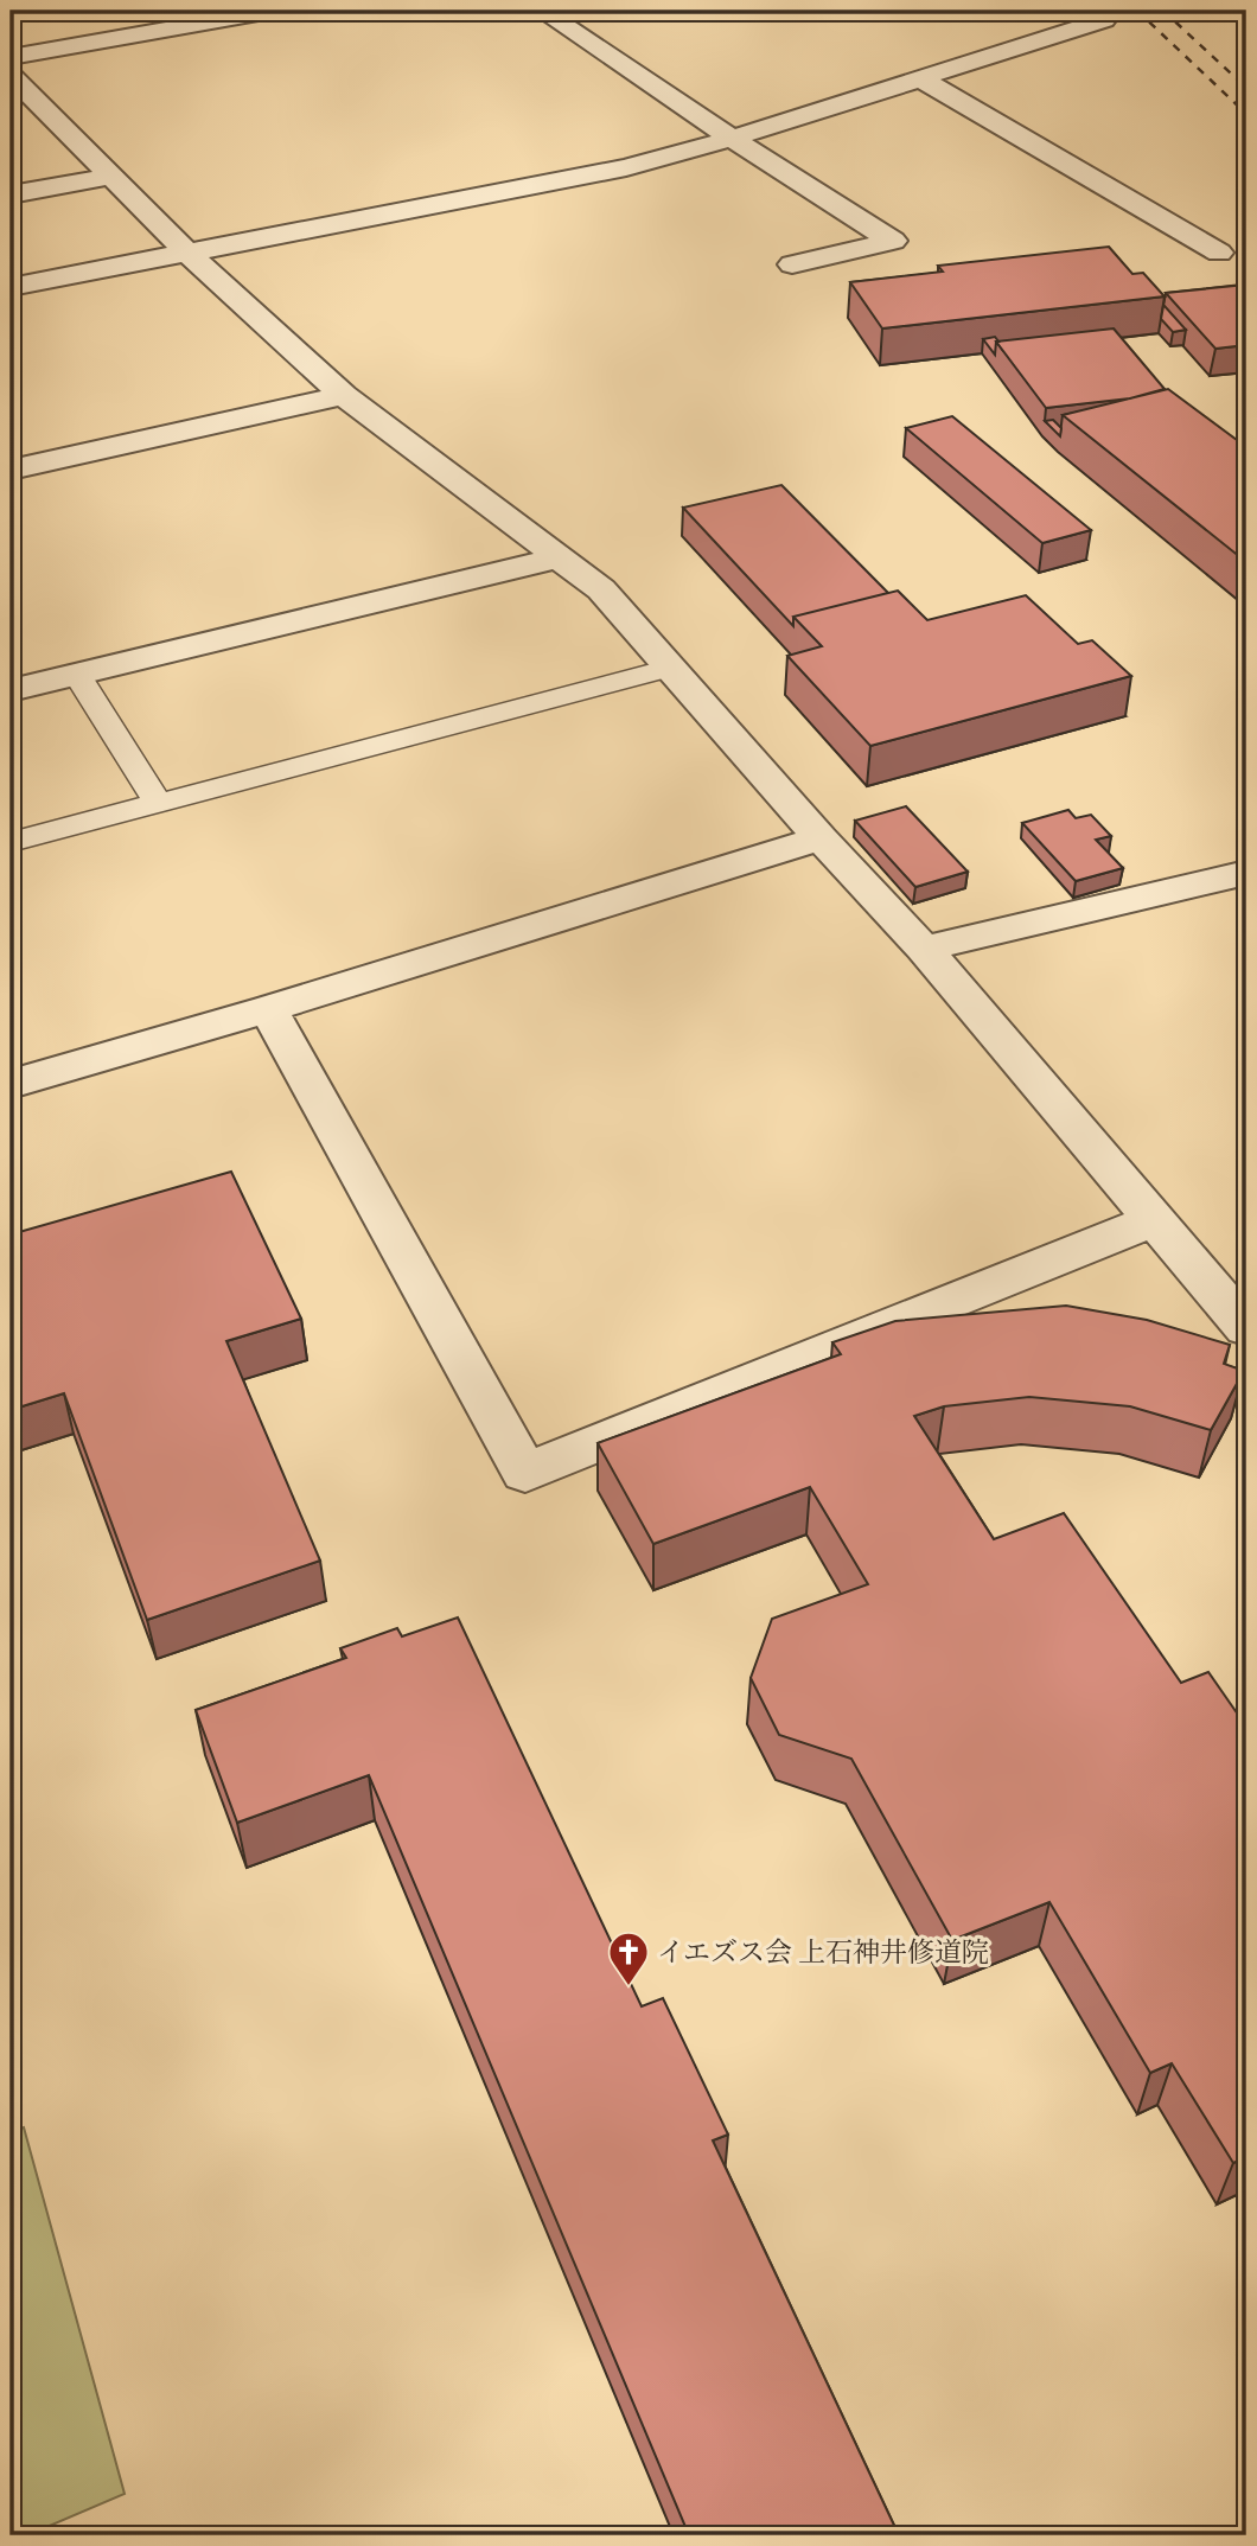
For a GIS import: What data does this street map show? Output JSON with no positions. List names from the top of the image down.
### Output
{
  "places": {
    "church": ["イエズス会 上石神井修道院"]
  }
}
